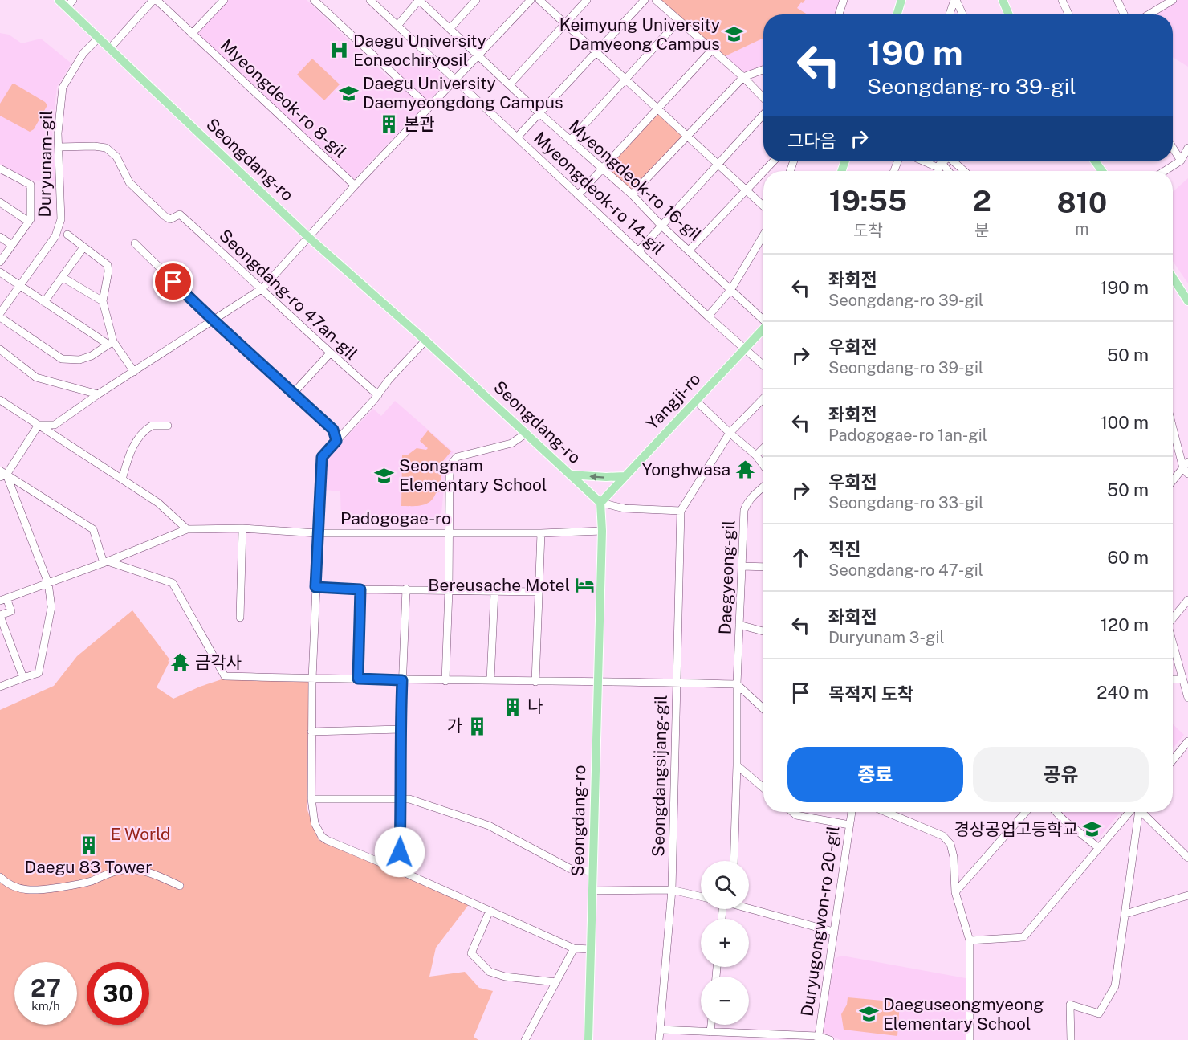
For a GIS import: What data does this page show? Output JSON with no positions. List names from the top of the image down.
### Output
{
  "streets": {
    "main road": ["Seongdang-ro", "Yangji-ro"],
    "street": [
      "Myeongdeok-ro 8-gil",
      "Duryunam-gil",
      "Myeongdeok-ro 16-gil",
      "Myeongdeok-ro 14-gil",
      "Seongdang-ro 47an-gil",
      "Padogogae-ro",
      "Daegyeong-gil",
      "Seongdangsijang-gil",
      "Duryugongwon-ro 20-gil"
    ]
  },
  "crossings": [
    ["Seongdang-ro", "Duryunam-gil"],
    ["Seongdang-ro", "Yangji-ro"],
    ["Seongdang-ro", "Padogogae-ro"],
    ["Duryunam-gil", "Seongdang-ro 47an-gil"],
    ["Myeongdeok-ro 14-gil", "Yangji-ro"]
  ],
  "parks": ["E World"],
  "places": {
    "school or university": [
      "Keimyung University Damyeong Campus",
      "Daegu University Daemyeongdong Campus",
      "Seongnam Elementary School",
      "경상공업고등학교",
      "Daeguseongmyeong Elementary School"
    ],
    "hospital": ["Daegu University Eoneochiryosil"],
    "building": [
      "본관",
      "나",
      "가",
      "Daegu 83 Tower"
    ],
    "temple": ["Yonghwasa", "금각사"],
    "hotel": ["Bereusache Motel"]
  },
  "page": {
    "turn": ["190 m", "Seongdang-ro 39-gil"],
    "then": "그다음",
    "eta": [
      "19:55",
      "도착",
      "2",
      "분",
      "810",
      "m"
    ],
    "list": [
      {
        "name": "좌회전",
        "note": "Seongdang-ro 39-gil",
        "value": "190 m"
      },
      {
        "name": "우회전",
        "note": "Seongdang-ro 39-gil",
        "value": "50 m"
      },
      {
        "name": "좌회전",
        "note": "Padogogae-ro 1an-gil",
        "value": "100 m"
      },
      {
        "name": "우회전",
        "note": "Seongdang-ro 33-gil",
        "value": "50 m"
      },
      {
        "name": "직진",
        "note": "Seongdang-ro 47-gil",
        "value": "60 m"
      },
      {
        "name": "좌회전",
        "note": "Duryunam 3-gil",
        "value": "120 m"
      },
      {
        "name": "목적지 도착",
        "value": "240 m"
      }
    ],
    "buttons": ["종료", "공유"],
    "map_buttons": ["+", "−"],
    "speed": "27 km/h",
    "limit": "30"
  }
}
